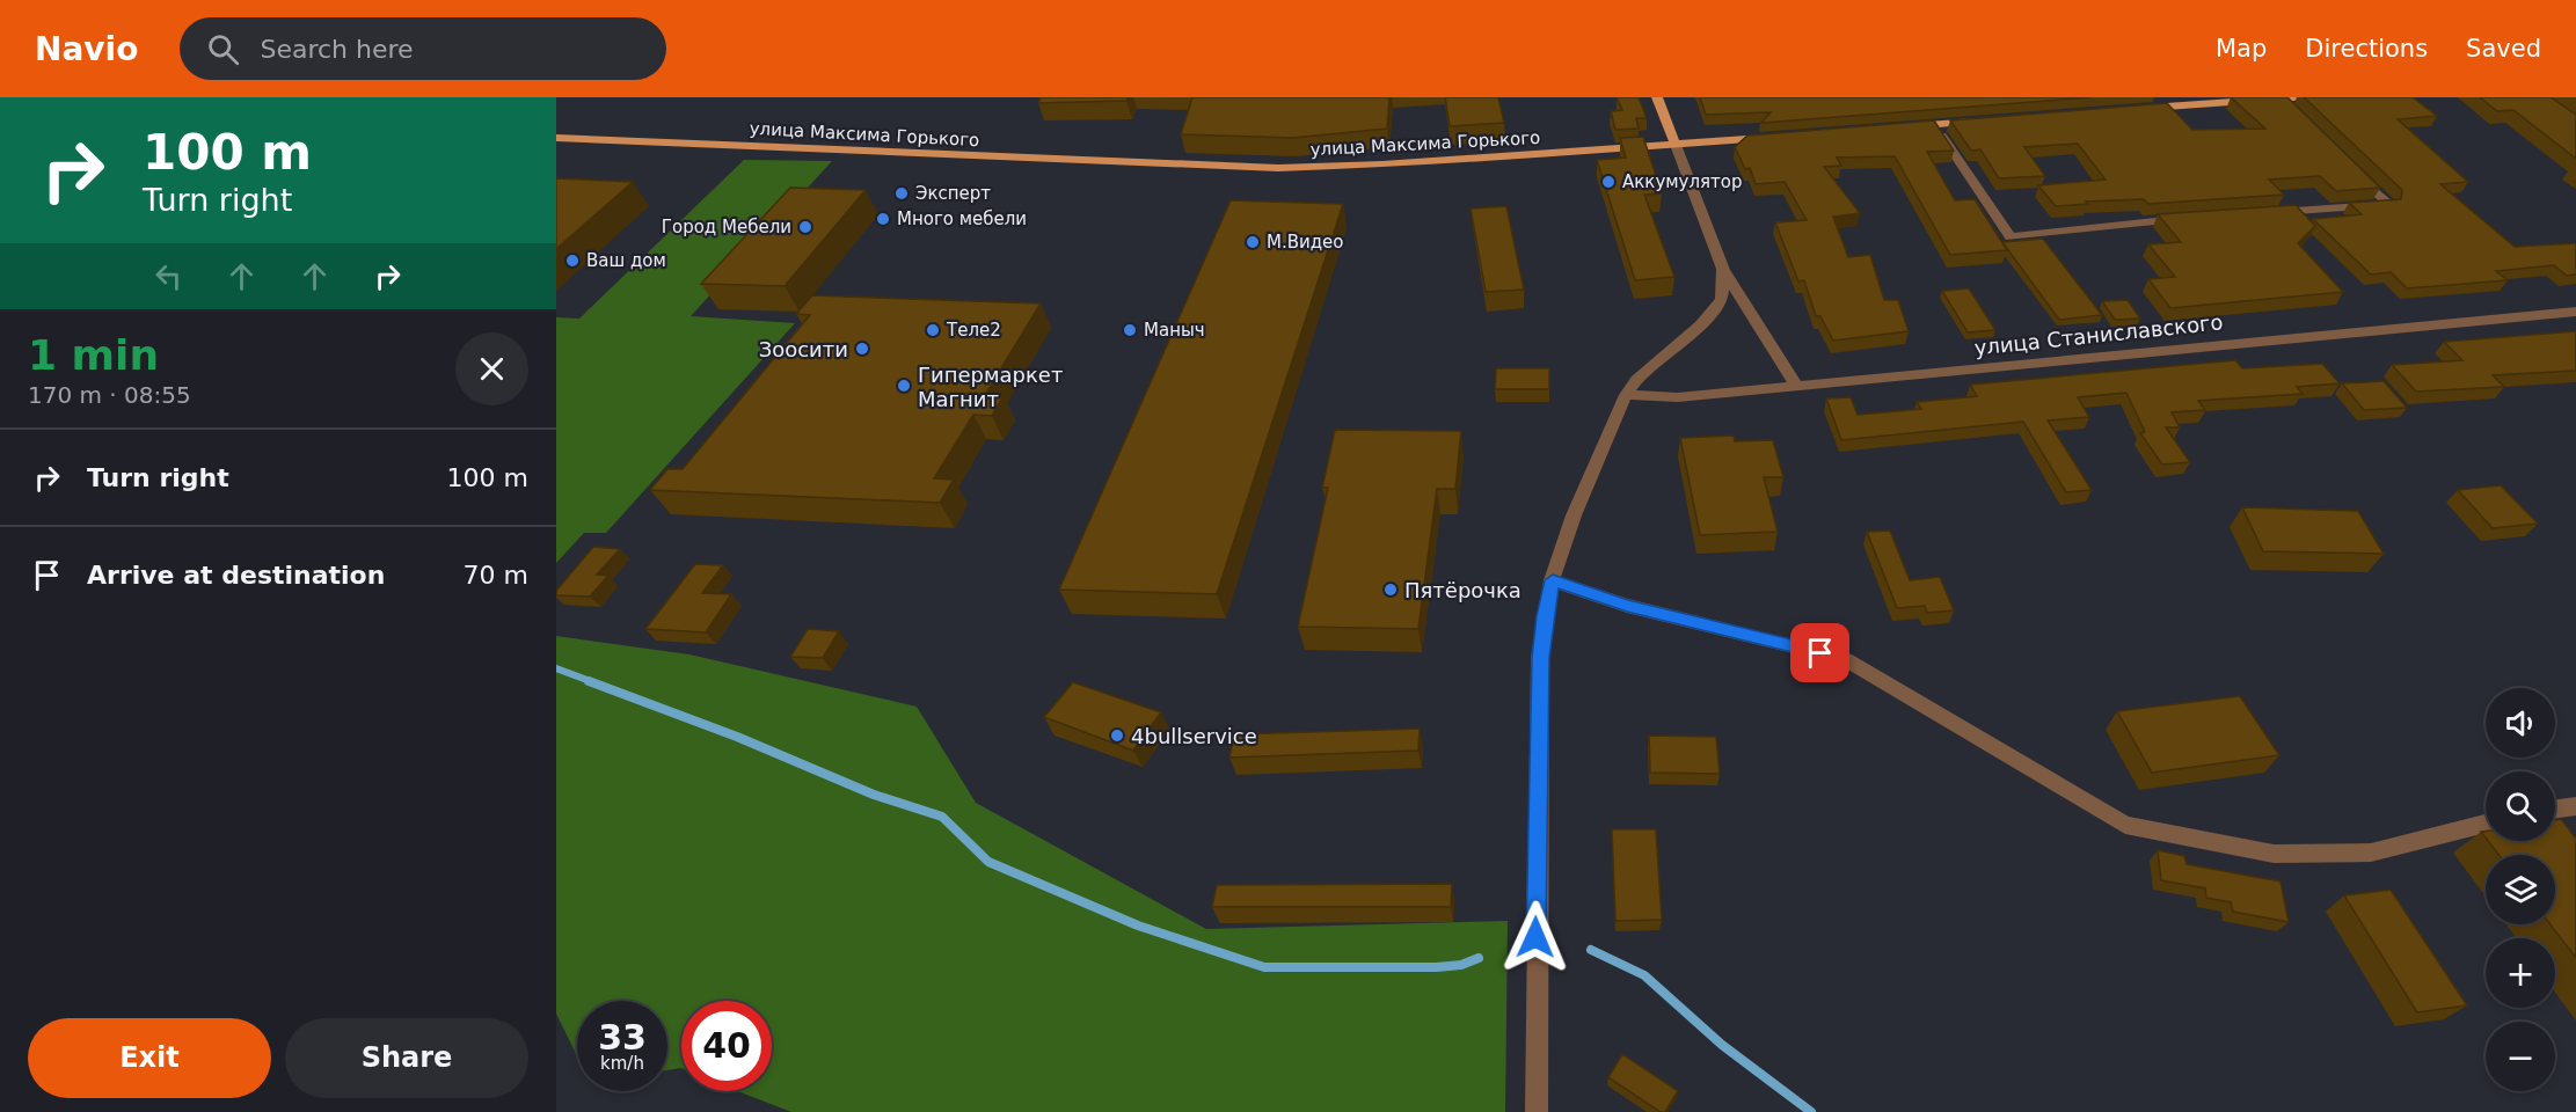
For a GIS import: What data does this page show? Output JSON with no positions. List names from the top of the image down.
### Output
{
  "streets": {
    "main road": ["улица Максима Горького"],
    "street": ["улица Станиславского"]
  },
  "places": [
    "Аккумулятор",
    "Эксперт",
    "Много мебели",
    "Город Мебели",
    "М.Видео",
    "Ваш дом",
    "Теле2",
    "Маныч",
    "Зоосити",
    "Гипермаркет Магнит",
    "Пятёрочка",
    "4bullservice"
  ],
  "page": {
    "header": "Navio",
    "search": "Search here",
    "nav": ["Map", "Directions", "Saved"],
    "turn": ["100 m", "Turn right"],
    "heading": ["1 min", "170 m · 08:55"],
    "list": [
      {
        "name": "Turn right",
        "value": "100 m"
      },
      {
        "name": "Arrive at destination",
        "value": "70 m"
      }
    ],
    "map_buttons": ["+", "−"],
    "speed": "33 km/h",
    "limit": "40",
    "buttons": ["Exit", "Share"]
  }
}
